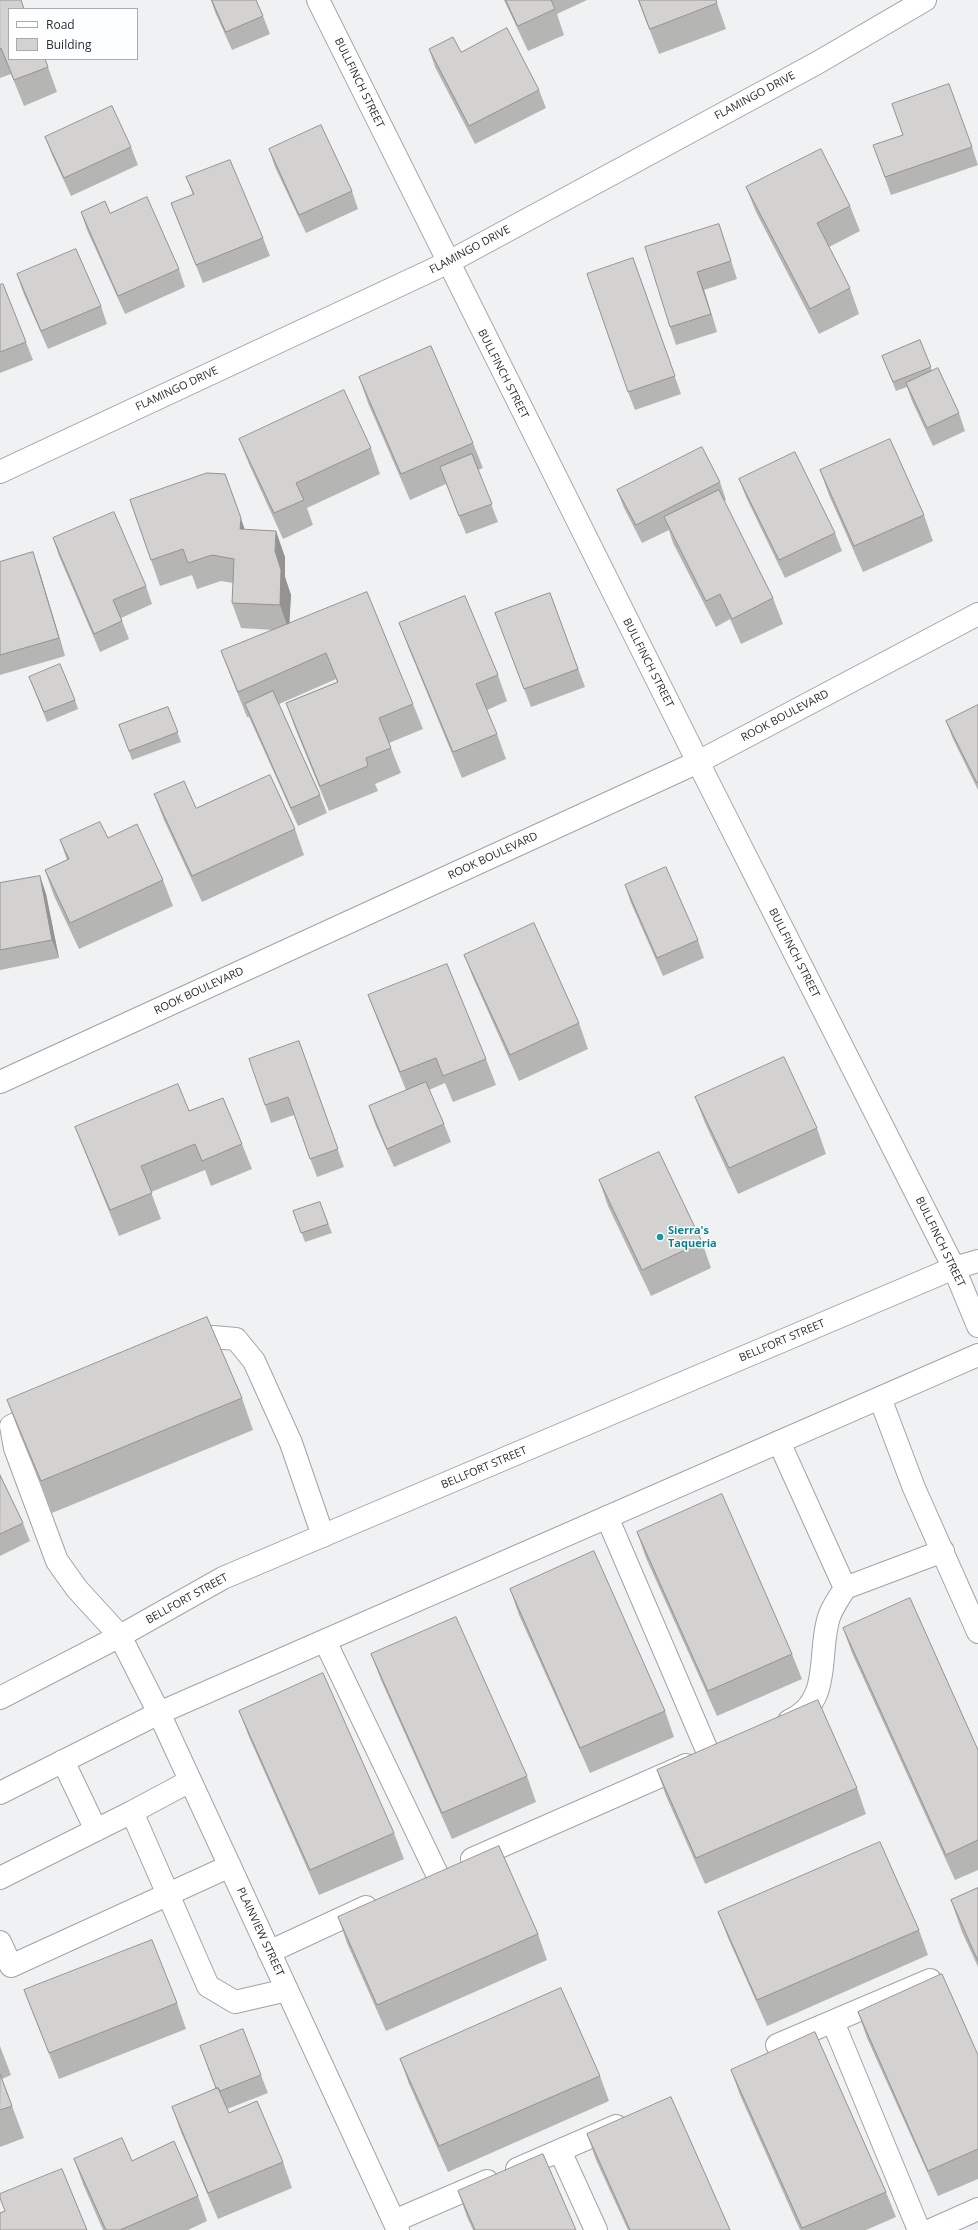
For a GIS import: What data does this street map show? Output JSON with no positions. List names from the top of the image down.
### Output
{
  "streets": {
    "street": [
      "BULLFINCH STREET",
      "FLAMINGO DRIVE",
      "ROOK BOULEVARD",
      "BELLFORT STREET",
      "PLAINVIEW STREET"
    ]
  },
  "crossings": [
    ["BULLFINCH STREET", "FLAMINGO DRIVE"],
    ["BULLFINCH STREET", "ROOK BOULEVARD"],
    ["BULLFINCH STREET", "BELLFORT STREET"],
    ["BELLFORT STREET", "PLAINVIEW STREET"]
  ],
  "places": ["Sierra's Taqueria"],
  "legend": ["Road", "Building"]
}
